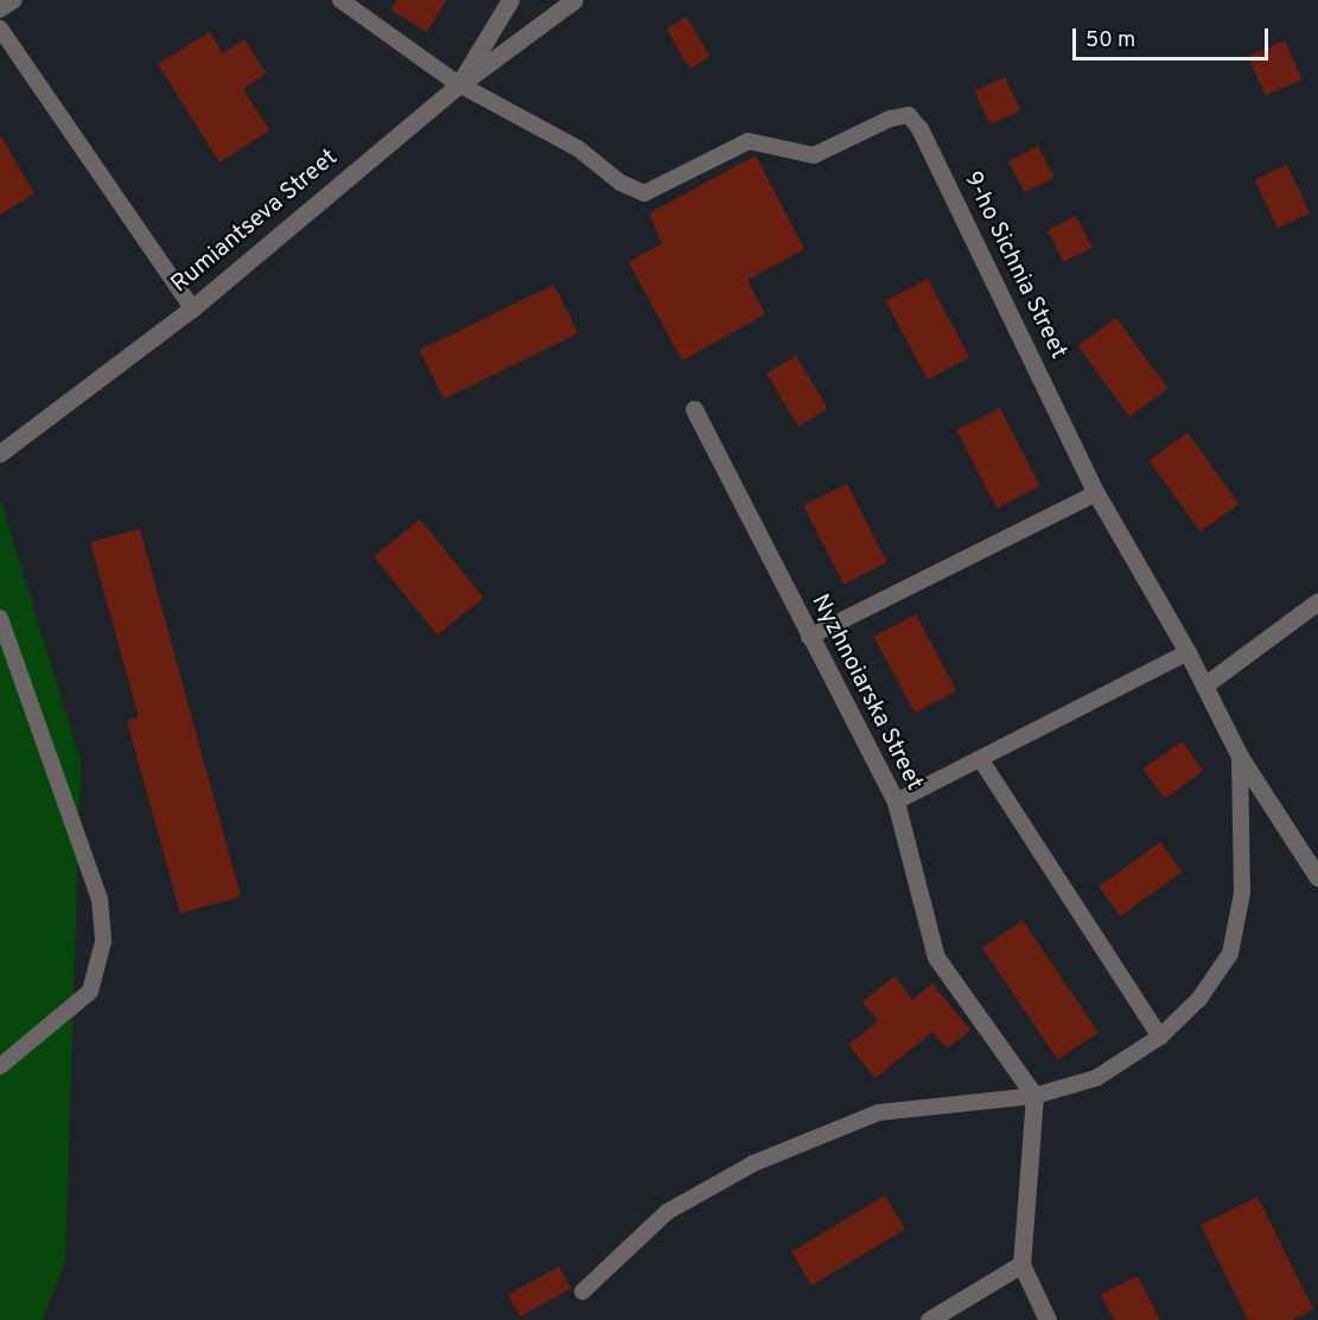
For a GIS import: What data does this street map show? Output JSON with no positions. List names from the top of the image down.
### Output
{
  "streets": {
    "street": ["Rumiantseva Street", "9-ho Sichnia Street", "Nyzhnoiarska Street"]
  },
  "crossings": [
    ["Rumiantseva Street", "9-ho Sichnia Street"]
  ],
  "scale_bar": "50 m"
}
